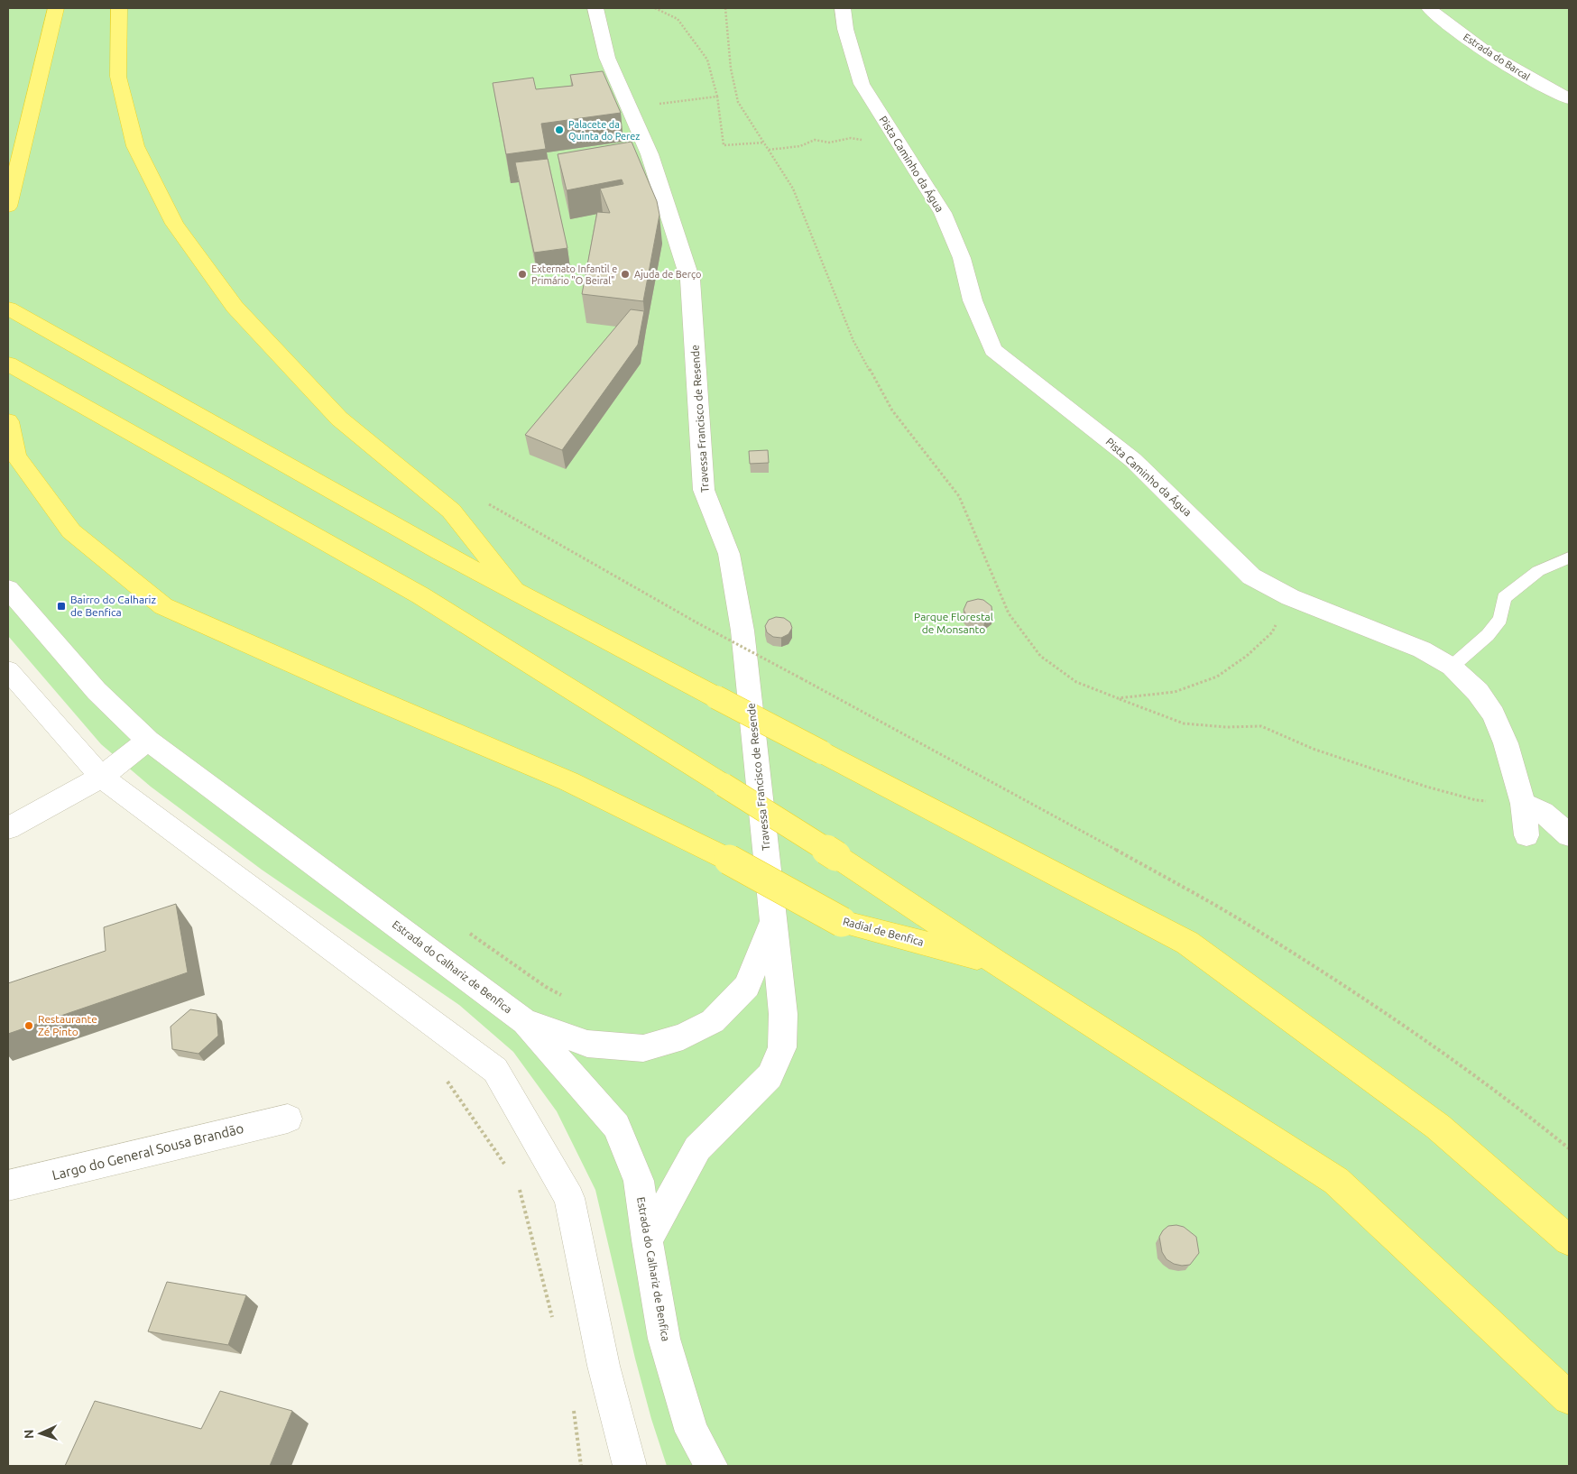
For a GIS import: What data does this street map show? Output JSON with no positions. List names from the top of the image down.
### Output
{
  "streets": {
    "highway": ["Radial de Benfica"],
    "street": [
      "Estrada do Barcal",
      "Pista Caminho da Água",
      "Travessa Francisco de Resende",
      "Estrada do Calhariz de Benfica",
      "Largo do General Sousa Brandão"
    ]
  },
  "crossings": [
    ["Travessa Francisco de Resende", "Estrada do Calhariz de Benfica"]
  ],
  "parks": ["Parque Florestal de Monsanto"],
  "places": {
    "other": [
      "Palacete da Quinta do Perez",
      "Externato Infantil e Primário \"O Beiral\"",
      "Ajuda de Berço",
      "Restaurante Zé Pinto"
    ],
    "transit": ["Bairro do Calhariz de Benfica"]
  },
  "north": "left"
}
